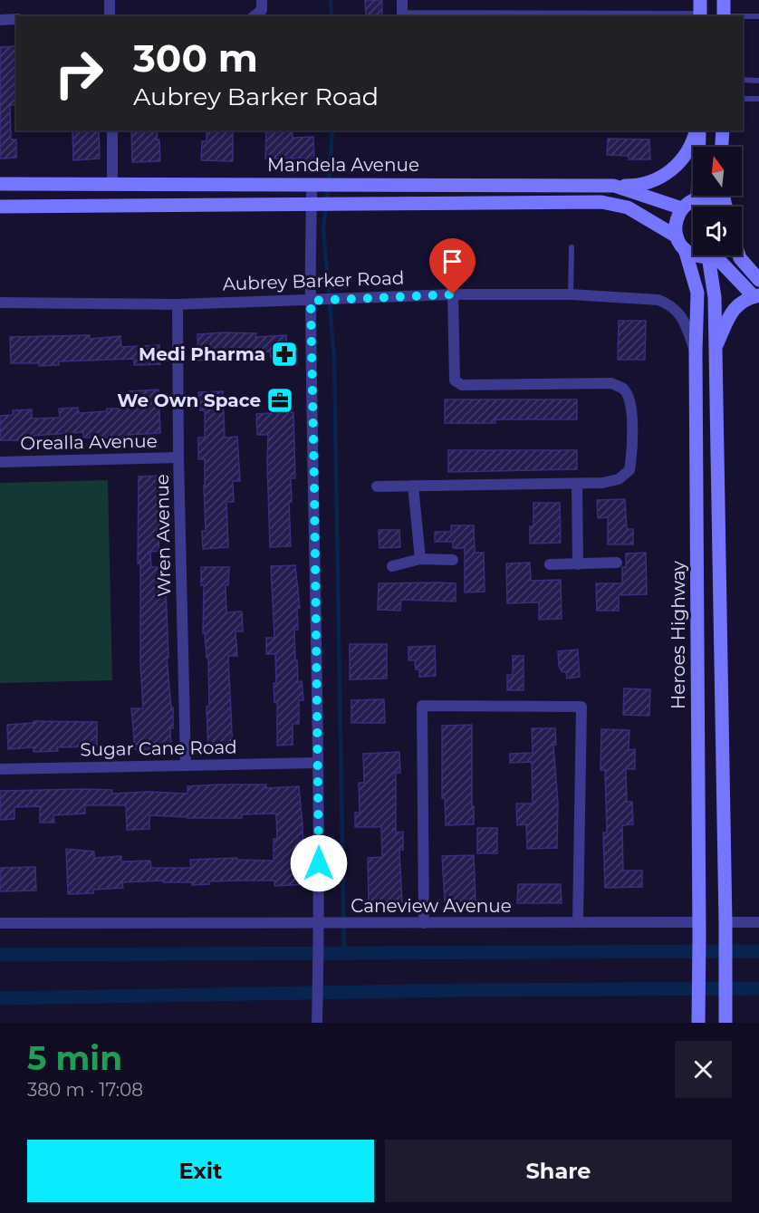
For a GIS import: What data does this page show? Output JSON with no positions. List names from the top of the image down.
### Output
{
  "streets": {
    "main road": ["Mandela Avenue", "Heroes Highway"],
    "street": [
      "Aubrey Barker Road",
      "Orealla Avenue",
      "Wren Avenue",
      "Sugar Cane Road",
      "Caneview Avenue"
    ]
  },
  "crossings": [
    ["Aubrey Barker Road", "Wren Avenue"],
    ["Aubrey Barker Road", "Heroes Highway"],
    ["Orealla Avenue", "Wren Avenue"],
    ["Wren Avenue", "Sugar Cane Road"],
    ["Heroes Highway", "Caneview Avenue"]
  ],
  "places": {
    "pharmacy": ["Medi Pharma"],
    "office": ["We Own Space"]
  },
  "north": "top",
  "page": {
    "turn": ["300 m", "Aubrey Barker Road"],
    "heading": ["5 min", "380 m · 17:08"],
    "buttons": ["Exit", "Share"]
  }
}
